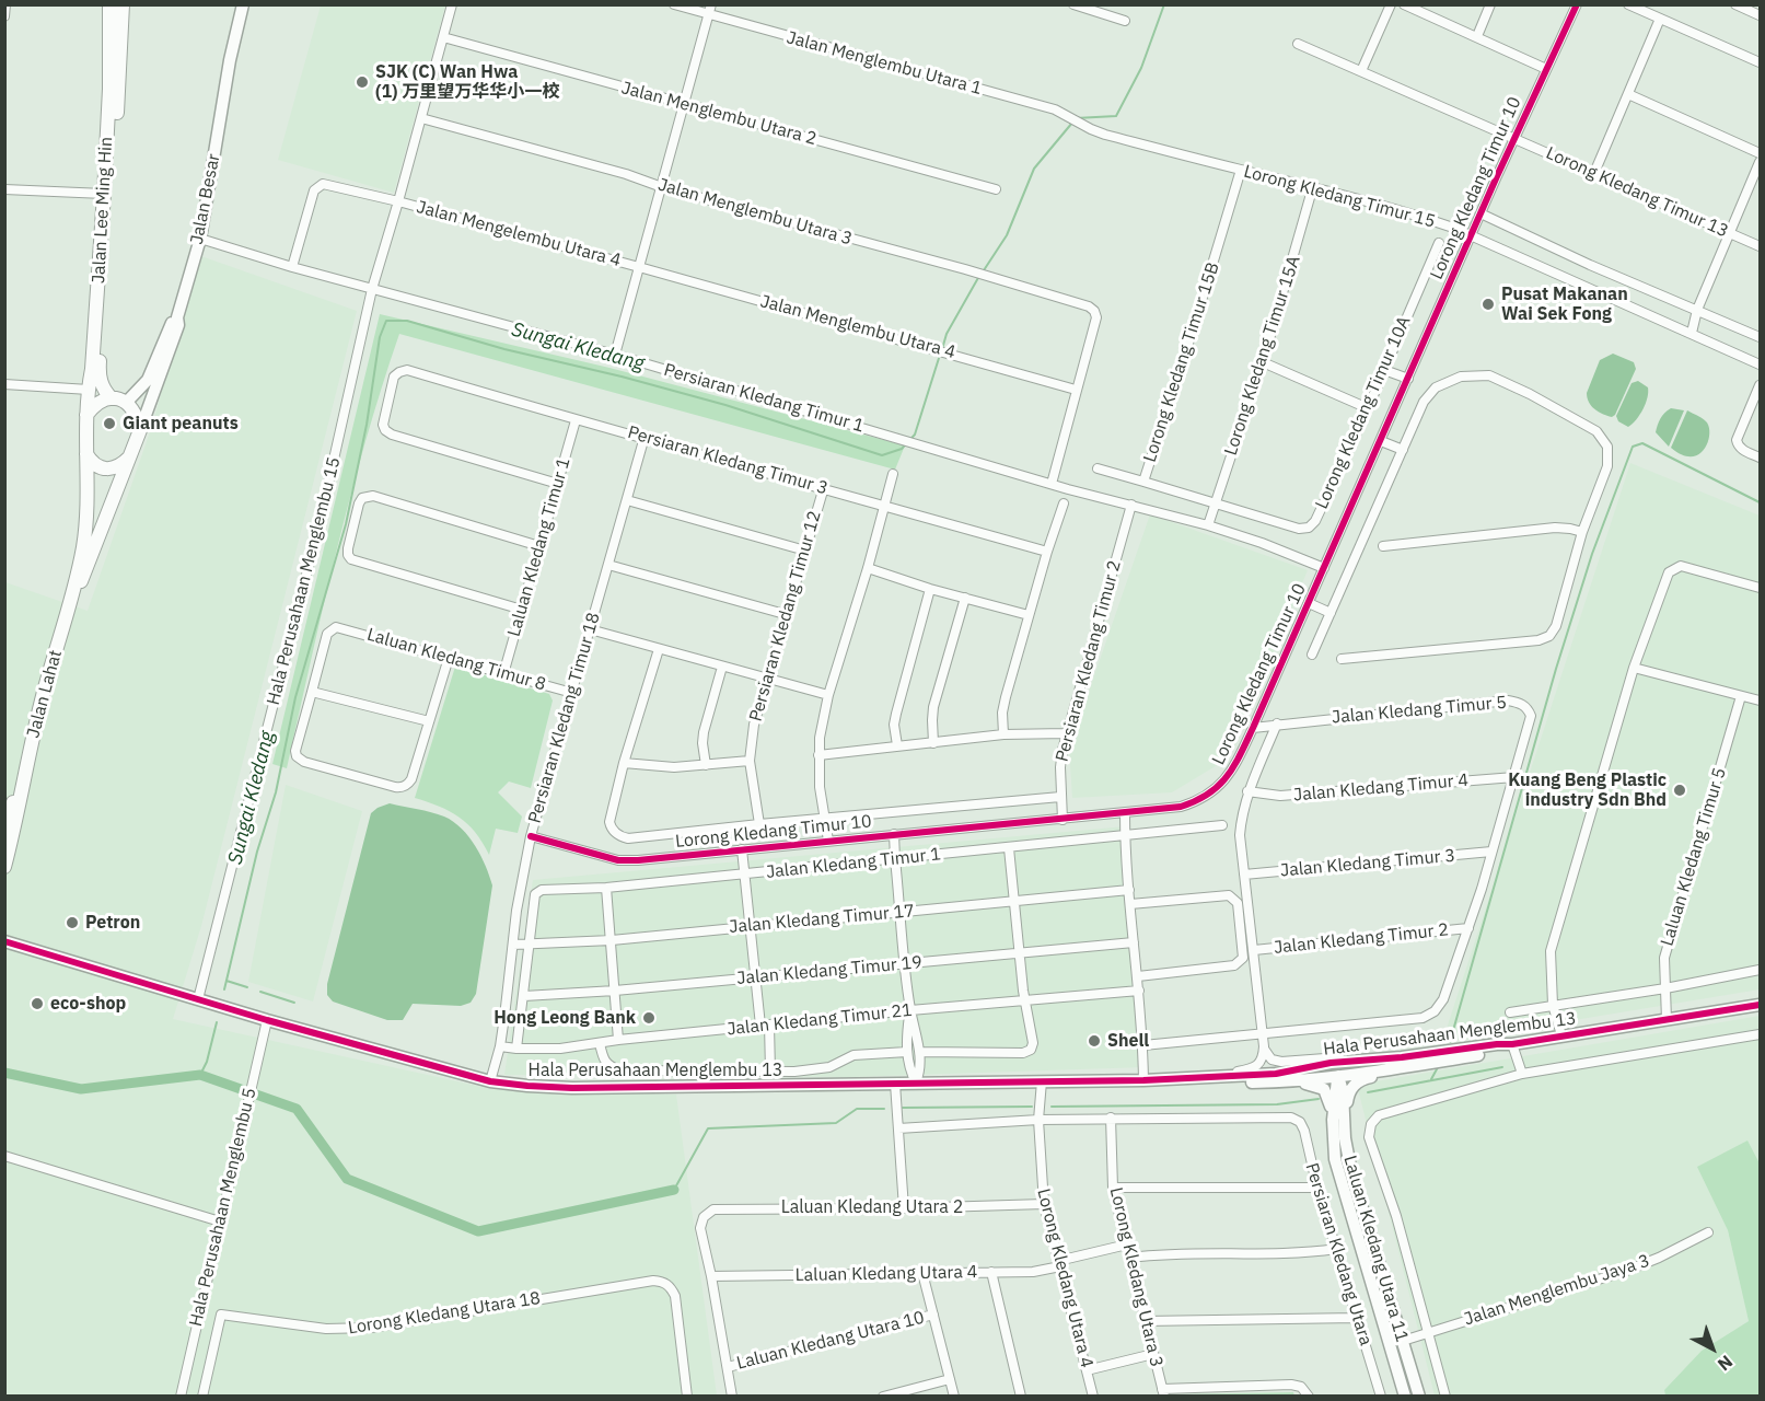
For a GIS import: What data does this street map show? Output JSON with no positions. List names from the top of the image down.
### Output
{
  "streets": {
    "main road": ["Jalan Lee Ming Hin", "Jalan Lahat"],
    "street": [
      "Jalan Menglembu Utara 1",
      "Jalan Menglembu Utara 2",
      "Lorong Kledang Timur 10",
      "Lorong Kledang Timur 13",
      "Lorong Kledang Timur 15",
      "Jalan Besar",
      "Jalan Menglembu Utara 3",
      "Jalan Mengelembu Utara 4",
      "Jalan Menglembu Utara 4",
      "Lorong Kledang Timur 15A",
      "Lorong Kledang Timur 15B",
      "Persiaran Kledang Timur 1",
      "Lorong Kledang Timur 10A",
      "Persiaran Kledang Timur 3",
      "Laluan Kledang Timur 1",
      "Hala Perusahaan Menglembu 15",
      "Persiaran Kledang Timur 12",
      "Laluan Kledang Timur 8",
      "Persiaran Kledang Timur 2",
      "Jalan Kledang Timur 5",
      "Persiaran Kledang Timur 18",
      "Jalan Kledang Timur 4",
      "Laluan Kledang Timur 5",
      "Jalan Kledang Timur 1",
      "Jalan Kledang Timur 3",
      "Jalan Kledang Timur 17",
      "Jalan Kledang Timur 2",
      "Jalan Kledang Timur 19",
      "Jalan Kledang Timur 21",
      "Hala Perusahaan Menglembu 13",
      "Hala Perusahaan Menglembu 5",
      "Laluan Kledang Utara 2",
      "Laluan Kledang Utara 11",
      "Persiaran Kledang Utara",
      "Laluan Kledang Utara 4",
      "Lorong Kledang Utara 3",
      "Lorong Kledang Utara 4",
      "Jalan Menglembu Jaya 3",
      "Lorong Kledang Utara 18",
      "Laluan Kledang Utara 10"
    ]
  },
  "crossings": [
    ["Jalan Menglembu Utara 1", "Lorong Kledang Timur 15"],
    ["Jalan Menglembu Utara 2", "Hala Perusahaan Menglembu 15"],
    ["Lorong Kledang Timur 10", "Lorong Kledang Timur 13"],
    ["Lorong Kledang Timur 10", "Lorong Kledang Timur 15"],
    ["Lorong Kledang Timur 10", "Persiaran Kledang Timur 1"],
    ["Lorong Kledang Timur 10", "Persiaran Kledang Timur 12"],
    ["Lorong Kledang Timur 10", "Persiaran Kledang Timur 2"],
    ["Lorong Kledang Timur 10", "Jalan Kledang Timur 5"],
    ["Lorong Kledang Timur 10", "Persiaran Kledang Timur 18"],
    ["Lorong Kledang Timur 15", "Lorong Kledang Timur 15A"],
    ["Lorong Kledang Timur 15", "Lorong Kledang Timur 15B"],
    ["Jalan Besar", "Jalan Lee Ming Hin"],
    ["Jalan Besar", "Persiaran Kledang Timur 1"],
    ["Jalan Besar", "Jalan Lahat"],
    ["Jalan Lee Ming Hin", "Jalan Lahat"],
    ["Jalan Menglembu Utara 3", "Jalan Menglembu Utara 4"],
    ["Jalan Menglembu Utara 3", "Hala Perusahaan Menglembu 15"],
    ["Jalan Mengelembu Utara 4", "Jalan Menglembu Utara 4"],
    ["Jalan Mengelembu Utara 4", "Persiaran Kledang Timur 1"],
    ["Jalan Mengelembu Utara 4", "Hala Perusahaan Menglembu 15"],
    ["Lorong Kledang Timur 15A", "Lorong Kledang Timur 15B"],
    ["Lorong Kledang Timur 15A", "Persiaran Kledang Timur 1"],
    ["Lorong Kledang Timur 15A", "Lorong Kledang Timur 10A"],
    ["Lorong Kledang Timur 15B", "Lorong Kledang Timur 10A"],
    ["Persiaran Kledang Timur 1", "Hala Perusahaan Menglembu 15"],
    ["Persiaran Kledang Timur 1", "Persiaran Kledang Timur 2"],
    ["Persiaran Kledang Timur 3", "Laluan Kledang Timur 1"],
    ["Persiaran Kledang Timur 3", "Persiaran Kledang Timur 12"],
    ["Persiaran Kledang Timur 3", "Persiaran Kledang Timur 18"],
    ["Laluan Kledang Timur 1", "Laluan Kledang Timur 8"],
    ["Hala Perusahaan Menglembu 15", "Hala Perusahaan Menglembu 13"],
    ["Laluan Kledang Timur 8", "Persiaran Kledang Timur 18"],
    ["Jalan Kledang Timur 5", "Jalan Kledang Timur 4"],
    ["Jalan Kledang Timur 5", "Jalan Kledang Timur 3"],
    ["Jalan Kledang Timur 5", "Jalan Kledang Timur 2"],
    ["Persiaran Kledang Timur 18", "Jalan Kledang Timur 17"],
    ["Persiaran Kledang Timur 18", "Jalan Kledang Timur 21"],
    ["Persiaran Kledang Timur 18", "Hala Perusahaan Menglembu 13"],
    ["Laluan Kledang Timur 5", "Hala Perusahaan Menglembu 13"],
    ["Jalan Kledang Timur 1", "Jalan Kledang Timur 17"],
    ["Hala Perusahaan Menglembu 13", "Hala Perusahaan Menglembu 5"],
    ["Hala Perusahaan Menglembu 13", "Laluan Kledang Utara 11"],
    ["Hala Perusahaan Menglembu 13", "Lorong Kledang Utara 4"],
    ["Laluan Kledang Utara 2", "Laluan Kledang Utara 4"],
    ["Laluan Kledang Utara 2", "Lorong Kledang Utara 4"],
    ["Laluan Kledang Utara 11", "Jalan Menglembu Jaya 3"],
    ["Persiaran Kledang Utara", "Lorong Kledang Utara 3"],
    ["Laluan Kledang Utara 4", "Lorong Kledang Utara 3"],
    ["Laluan Kledang Utara 4", "Lorong Kledang Utara 4"]
  ],
  "water": ["Sungai Kledang"],
  "places": [
    "SJK (C) Wan Hwa (1) 万里望万华华小一校",
    "Pusat Makanan Wai Sek Fong",
    "Giant peanuts",
    "Kuang Beng Plastic industry Sdn Bhd",
    "Petron",
    "eco-shop",
    "Hong Leong Bank",
    "Shell"
  ],
  "north": "bottom right"
}
